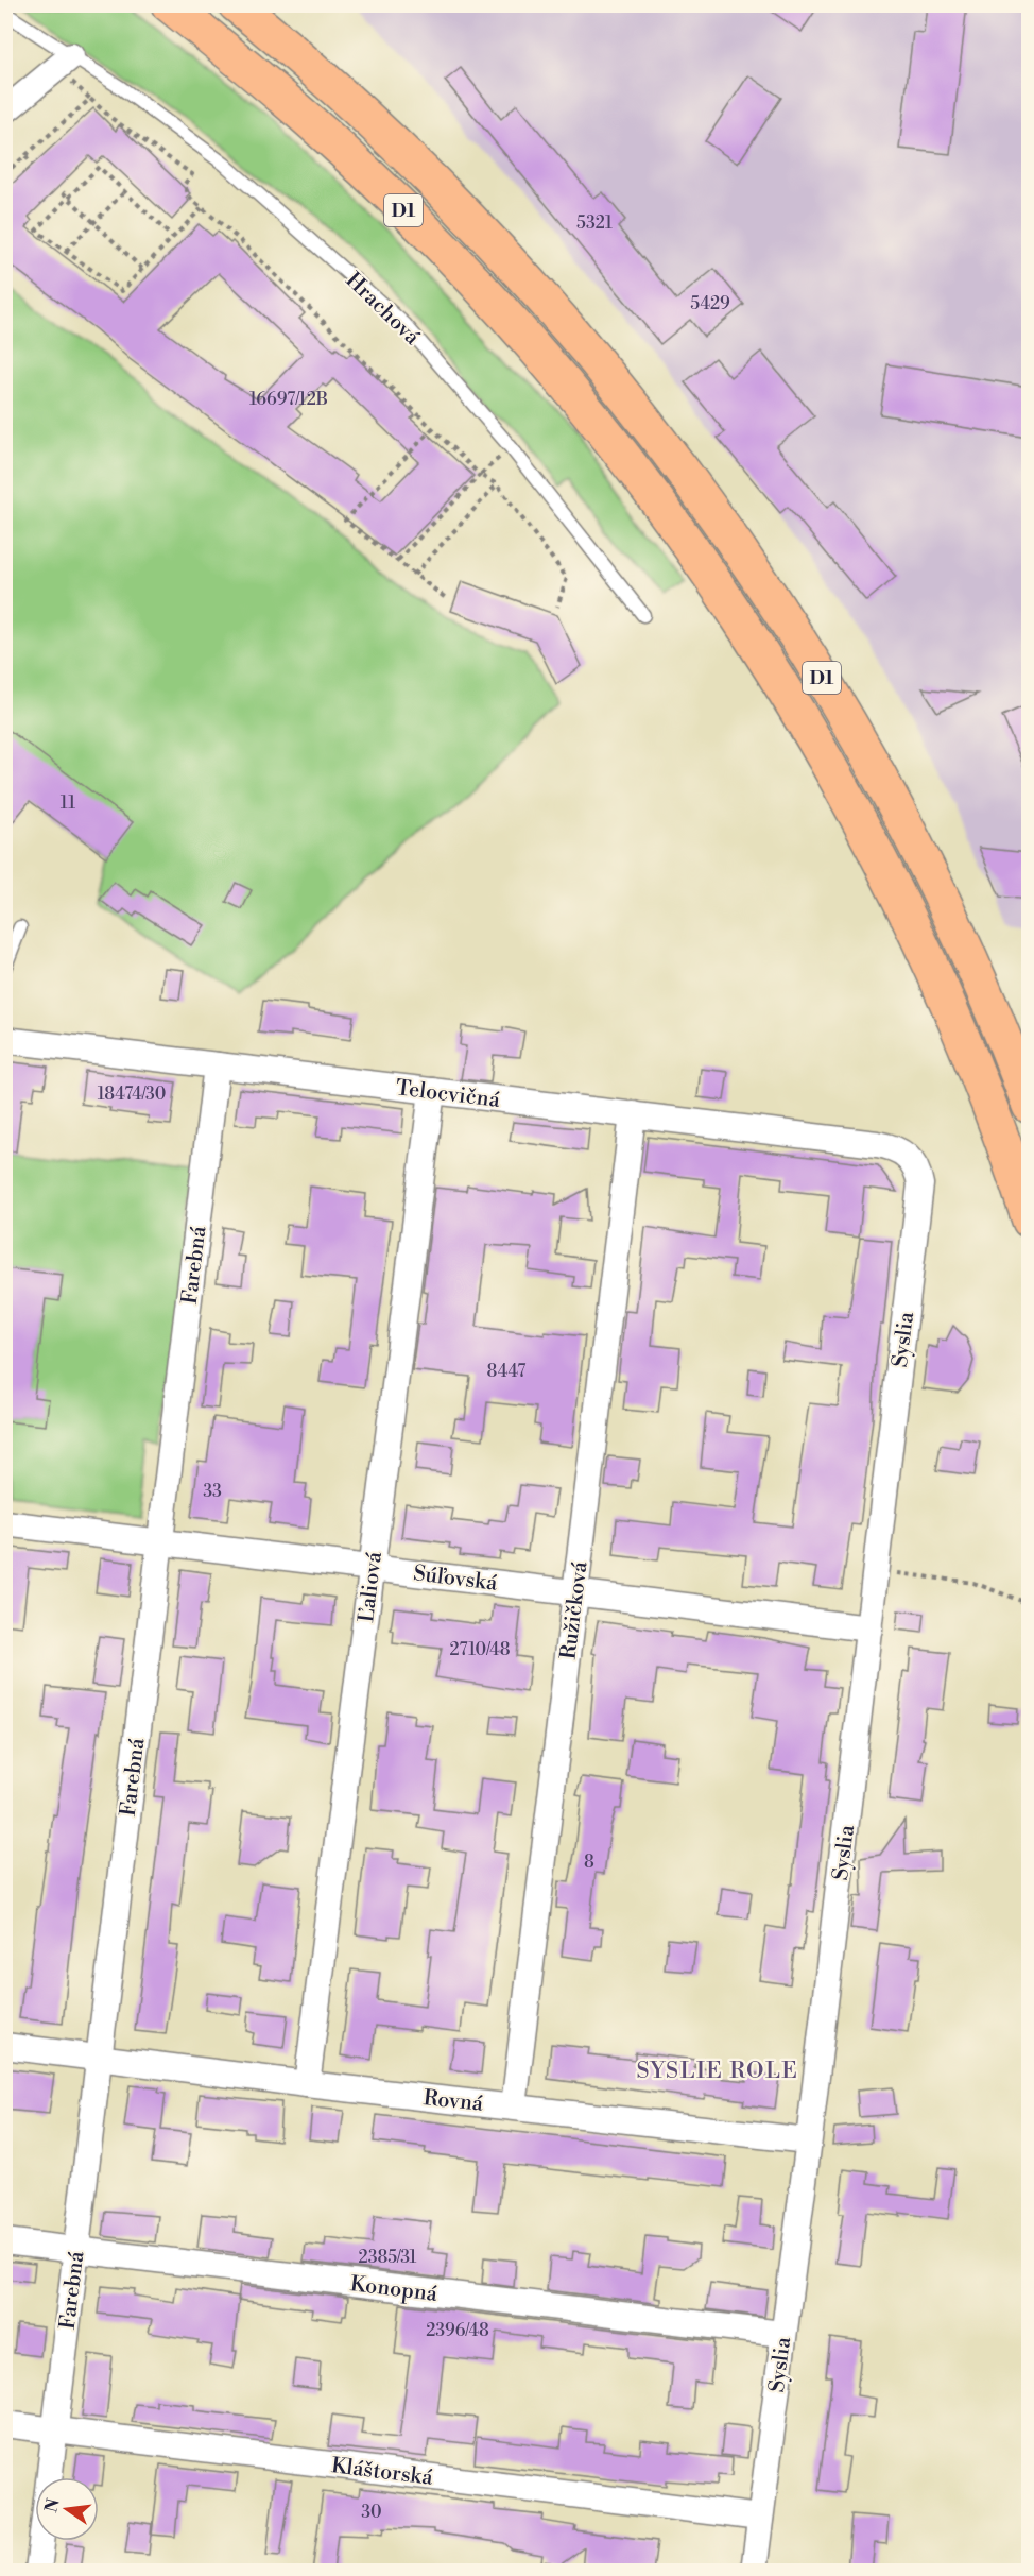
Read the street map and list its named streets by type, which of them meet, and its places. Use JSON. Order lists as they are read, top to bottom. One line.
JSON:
{"streets":{"highway":["D1"],"street":["Telocvičná","Farebná","Syslia","Súľovská","Ľaliová","Ružičková","Rovná","Konopná","Kláštorská"],"lane":["Hrachová"]},"crossings":[["Telocvičná","Farebná"],["Telocvičná","Syslia"],["Telocvičná","Ľaliová"],["Telocvičná","Ružičková"],["Farebná","Súľovská"],["Farebná","Rovná"],["Farebná","Konopná"],["Farebná","Kláštorská"],["Syslia","Súľovská"],["Syslia","Rovná"],["Syslia","Konopná"],["Syslia","Kláštorská"],["Súľovská","Ľaliová"],["Súľovská","Ružičková"],["Ľaliová","Rovná"],["Ružičková","Rovná"]],"districts":["SYSLIE ROLE"],"house_numbers":["5321","5429","16697/12B","11","18474/30","8447","33","2710/48","8","2385/31","2396/48","30"],"north":"left"}
